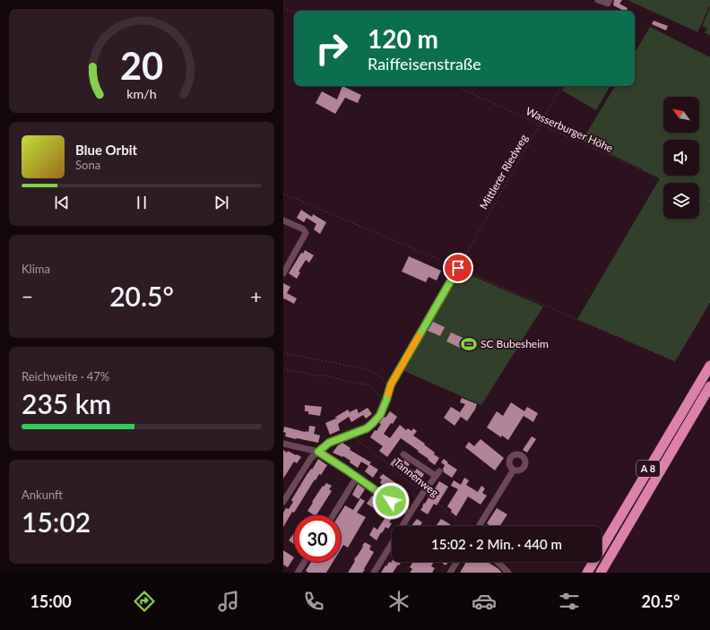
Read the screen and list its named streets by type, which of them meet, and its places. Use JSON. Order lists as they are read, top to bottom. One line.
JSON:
{"streets":{"highway":["A 8"],"path":["Wasserburger Höhe","Mittlerer Riedweg","Tannenweg"]},"crossings":[["Wasserburger Höhe","Mittlerer Riedweg"]],"places":{"sports":["SC Bubesheim"]},"north":"top left","page":{"turn":["120 m","Raiffeisenstraße"],"song":["Blue Orbit","Sona"],"tile":["Klima",["Reichweite · 47%","235 km"],["Ankunft","15:02"]],"heat":["−","20.5°","+"],"limit":"30","trip":"15:02 · 2 Min. · 440 m","tabs":["15:00","20.5°"],"gauge":["20","km/h"]}}
